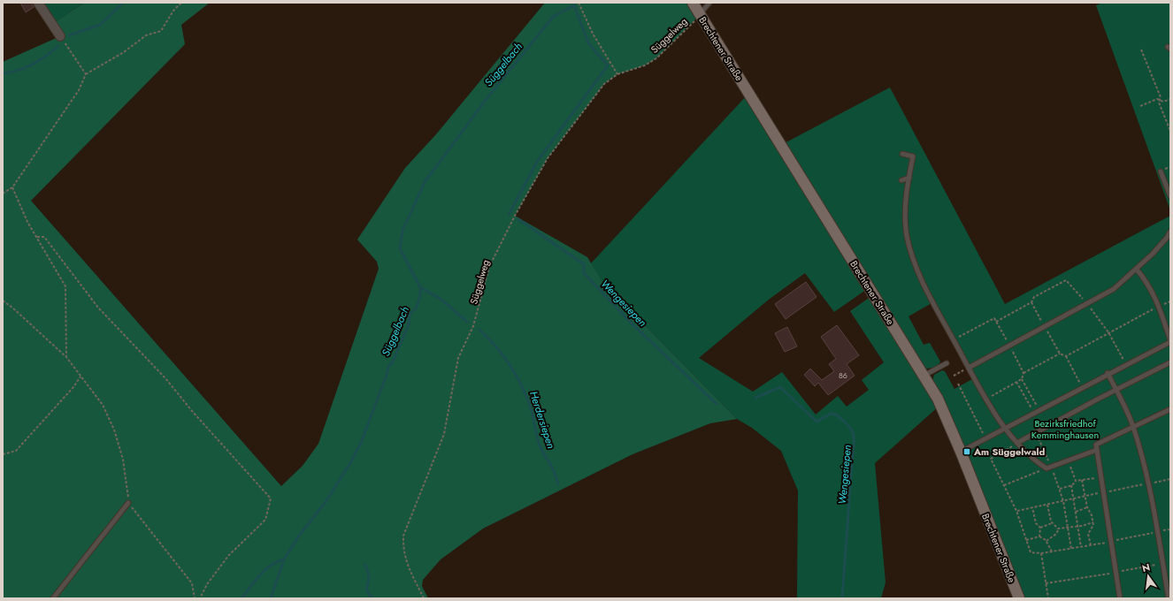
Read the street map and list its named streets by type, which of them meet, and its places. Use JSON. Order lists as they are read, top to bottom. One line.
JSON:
{"streets":{"street":["Brechtener Straße"],"path":["Süggelweg"]},"crossings":[["Süggelweg","Brechtener Straße"]],"water":["Süggelbach","Wengesiepen","Herdersiepen"],"parks":["Bezirksfriedhof Kemminghausen"],"places":{"transit":["Am Süggelwald"]},"house_numbers":["86"],"north":"top"}
